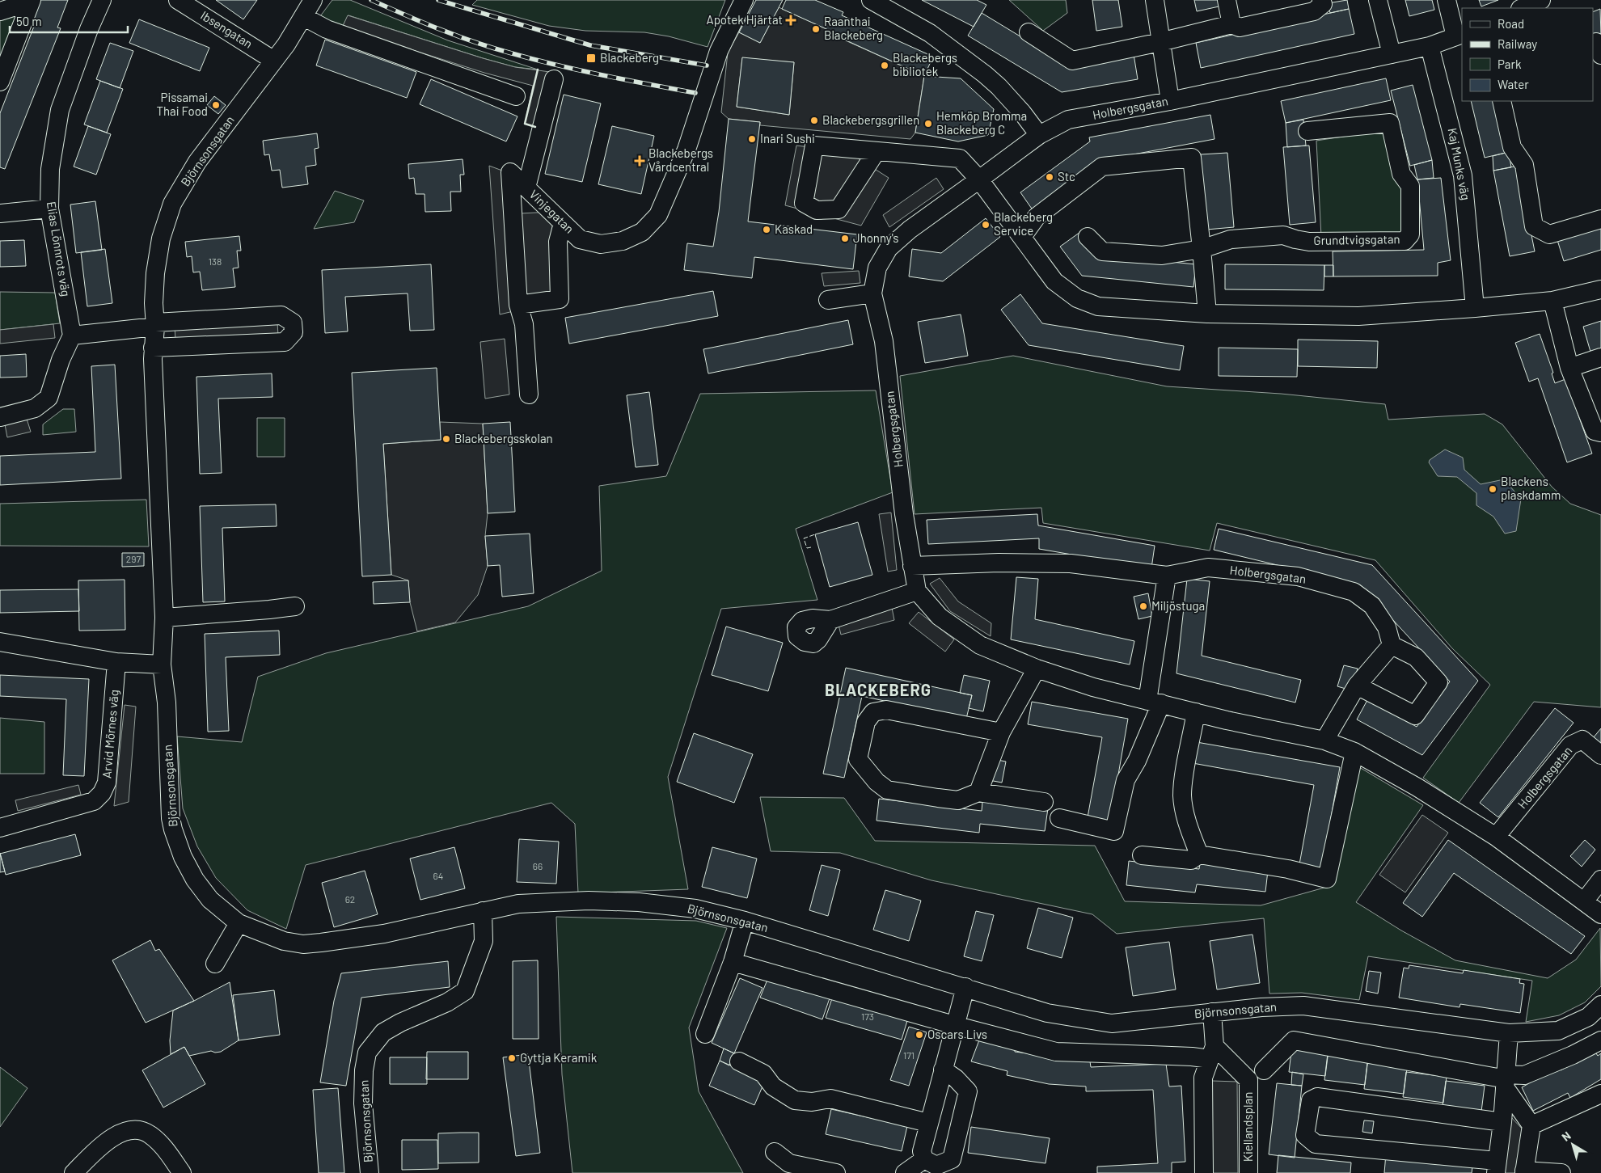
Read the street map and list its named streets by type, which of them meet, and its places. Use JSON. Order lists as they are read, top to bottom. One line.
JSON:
{"streets":{"street":["Ibsengatan","Holbergsgatan","Björnsonsgatan","Kaj Munks väg","Vinjegatan","Grundtvigsgatan","Elias Lönnrots väg","Arvid Mörnes väg","Kiellandsplan"]},"crossings":[["Ibsengatan","Björnsonsgatan"],["Holbergsgatan","Kaj Munks väg"]],"districts":["BLACKEBERG"],"places":{"health":["Apotek Hjärtat","Blackebergs Vårdcentral"],"other":["Raanthai Blackeberg","Blackebergs bibliotek","Pissamai Thai Food","Blackebergsgrillen","Hemköp Bromma Blackeberg C","Inari Sushi","Stc","Blackeberg Service","Kaskad","Jhonny's","Blackebergsskolan","Blackens plaskdamm","Miljöstuga","Oscars Livs","Gyttja Keramik"],"transit":["Blackeberg"]},"house_numbers":["138","297","66","64","62","173","171"],"legend":["Road","Railway","Park","Water"],"scale_bar":"50 m","north":"top left"}
